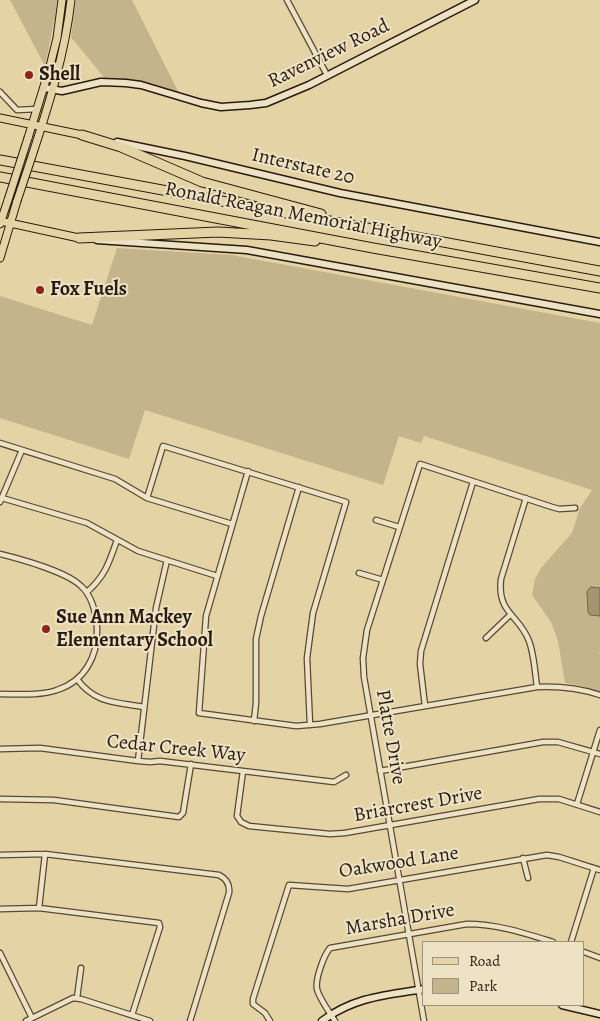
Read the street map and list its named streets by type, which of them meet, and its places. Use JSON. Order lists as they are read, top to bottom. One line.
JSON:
{"streets":{"highway":["Ronald Reagan Memorial Highway"],"main road":["Ravenview Road","Interstate 20"],"street":["Platte Drive","Cedar Creek Way","Briarcrest Drive","Oakwood Lane","Marsha Drive"]},"crossings":[["Platte Drive","Briarcrest Drive"],["Platte Drive","Oakwood Lane"],["Platte Drive","Marsha Drive"],["Cedar Creek Way","Briarcrest Drive"]],"places":["Shell","Fox Fuels","Sue Ann Mackey Elementary School"],"legend":["Road","Park"]}
